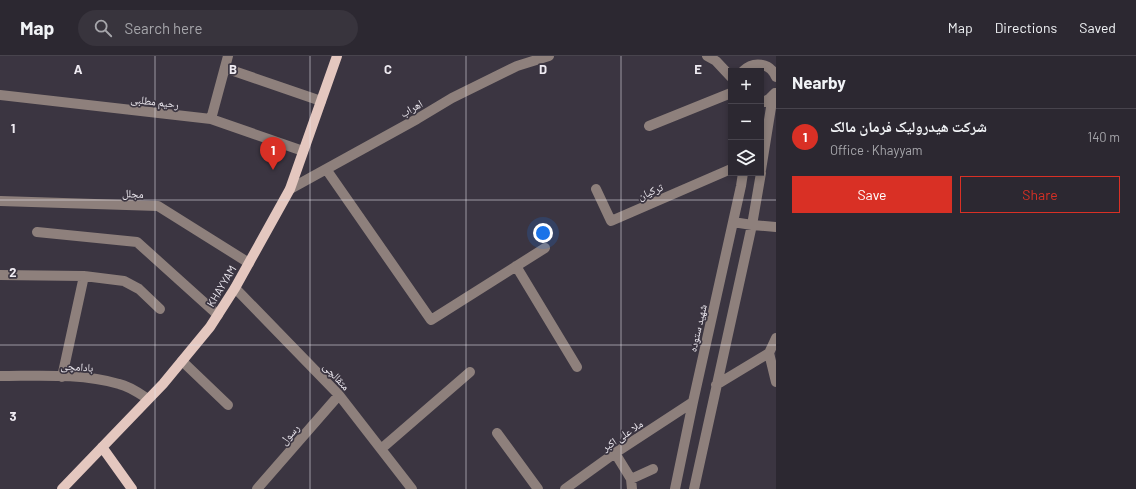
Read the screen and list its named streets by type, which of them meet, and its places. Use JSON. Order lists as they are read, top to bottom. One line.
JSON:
{"streets":{"main road":["KHAYYAM"],"street":["رحیم مطلبی","اهراب","ترکیان","مجلل","شهید ستوده","بادامچی","متقالچی","رسول","ملا علی اکبر"]},"crossings":[["رحیم مطلبی","KHAYYAM"],["اهراب","KHAYYAM"],["مجلل","KHAYYAM"],["KHAYYAM","بادامچی"],["KHAYYAM","متقالچی"],["شهید ستوده","ملا علی اکبر"],["متقالچی","رسول"]],"page":{"header":"Map","search":"Search here","nav":["Map","Directions","Saved"],"heading":"Nearby","map_buttons":["+","−"],"list":[{"mark":"1","name":"شرکت هیدرولیک فرمان مالک","note":"Office · Khayyam","value":"140 m"}],"pins":"1","buttons":["Save","Share"]},"grid":{"columns":["A","B","C","D","E"],"rows":["1","2","3"]}}
